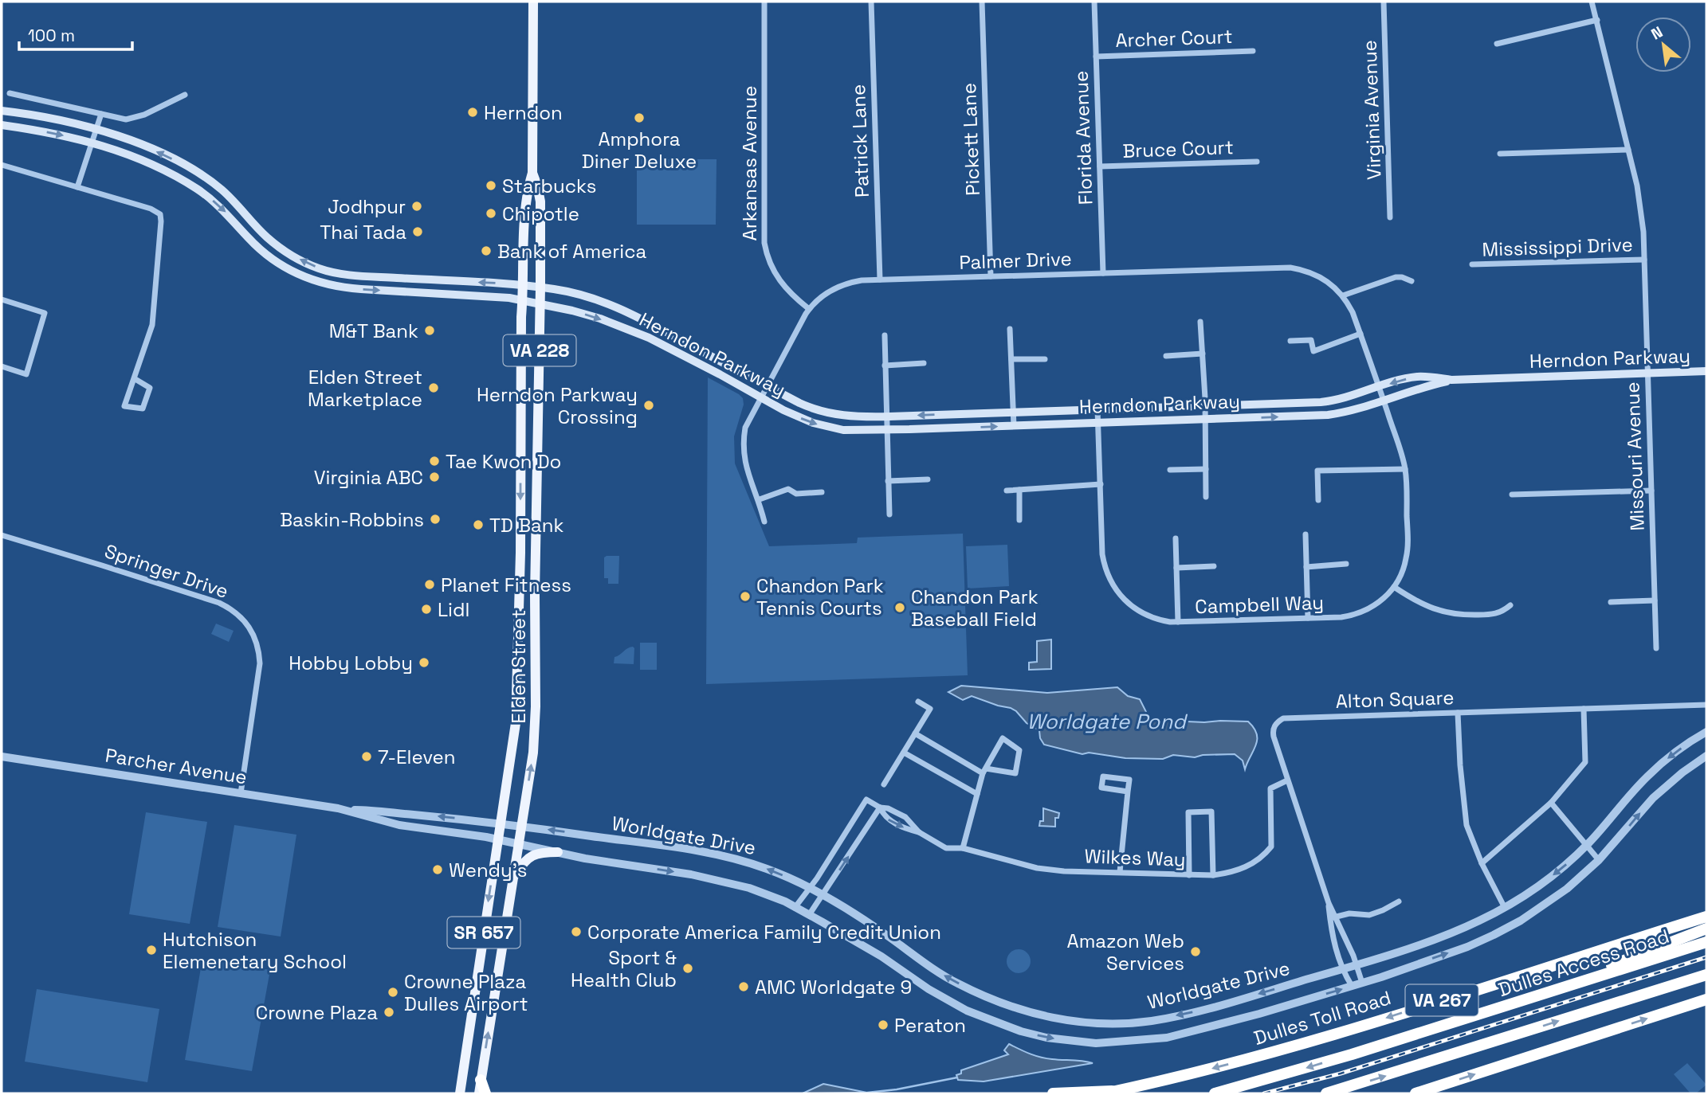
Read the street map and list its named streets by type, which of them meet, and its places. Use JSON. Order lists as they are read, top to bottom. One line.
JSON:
{"streets":{"highway":["Dulles Access Road","VA 267","Dulles Toll Road"],"main road":["VA 228","Herndon Parkway","Elden Street","SR 657"],"street":["Archer Court","Virginia Avenue","Florida Avenue","Pickett Lane","Patrick Lane","Bruce Court","Arkansas Avenue","Mississippi Drive","Palmer Drive","Missouri Avenue","Springer Drive","Campbell Way","Alton Square","Parcher Avenue","Worldgate Drive","Wilkes Way"]},"crossings":[["Archer Court","Florida Avenue"],["Florida Avenue","Bruce Court"],["Florida Avenue","Palmer Drive"],["Pickett Lane","Palmer Drive"],["Patrick Lane","Palmer Drive"],["Arkansas Avenue","Palmer Drive"],["Mississippi Drive","Missouri Avenue"],["Palmer Drive","Herndon Parkway"],["Palmer Drive","Campbell Way"],["Herndon Parkway","Missouri Avenue"],["Herndon Parkway","Campbell Way"],["Herndon Parkway","Elden Street"],["Springer Drive","Parcher Avenue"],["Elden Street","Parcher Avenue"],["Elden Street","Worldgate Drive"],["Elden Street","SR 657"],["Alton Square","Worldgate Drive"],["Alton Square","Wilkes Way"],["Parcher Avenue","Worldgate Drive"],["Parcher Avenue","SR 657"],["Worldgate Drive","Wilkes Way"],["Worldgate Drive","SR 657"]],"water":["Worldgate Pond"],"places":["Herndon","Amphora Diner Deluxe","Starbucks","Jodhpur","Chipotle","Thai Tada","Bank of America","M&T Bank","Elden Street Marketplace","Herndon Parkway Crossing","Tae Kwon Do","Virginia ABC","Baskin-Robbins","TD Bank","Planet Fitness","Chandon Park Tennis Courts","Chandon Park Baseball Field","Lidl","Hobby Lobby","7-Eleven","Wendy's","Corporate America Family Credit Union","Hutchison Elemenetary School","Amazon Web Services","Sport & Health Club","AMC Worldgate 9","Crowne Plaza Dulles Airport","Crowne Plaza","Peraton"],"scale_bar":"100 m","north":"top left"}
